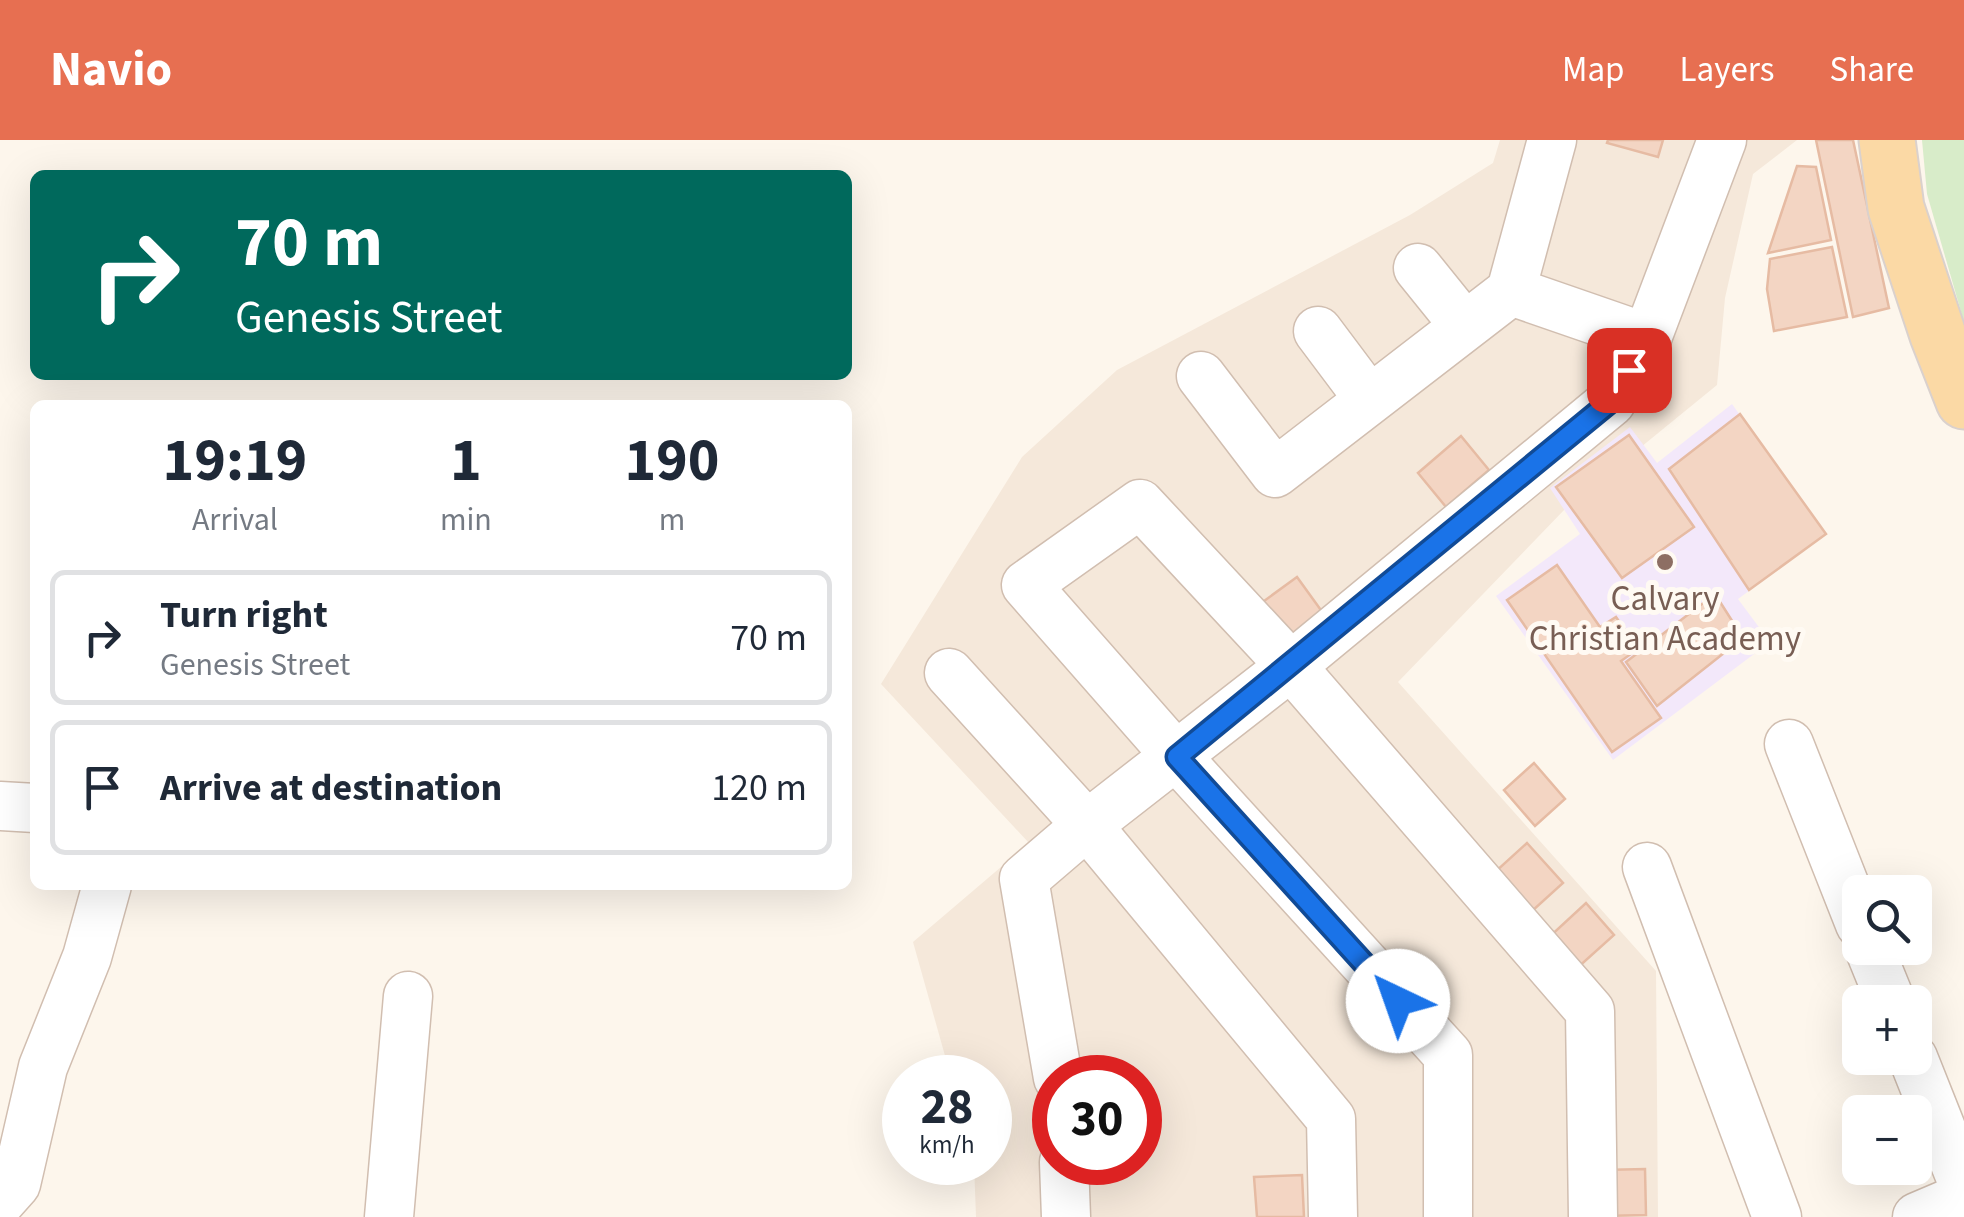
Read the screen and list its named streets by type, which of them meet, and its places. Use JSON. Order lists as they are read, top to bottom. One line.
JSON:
{"places":["Calvary Christian Academy"],"page":{"header":"Navio","nav":["Map","Layers","Share"],"turn":["70 m","Genesis Street"],"eta":["19:19","Arrival","1","min","190","m"],"list":[{"name":"Turn right","note":"Genesis Street","value":"70 m"},{"name":"Arrive at destination","value":"120 m"}],"map_buttons":["+","−"],"speed":"28 km/h","limit":"30"}}
